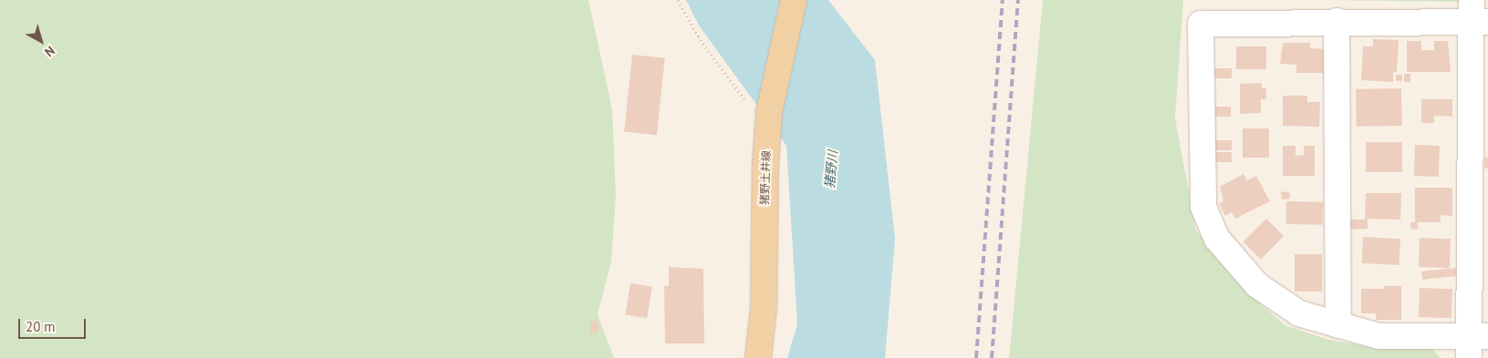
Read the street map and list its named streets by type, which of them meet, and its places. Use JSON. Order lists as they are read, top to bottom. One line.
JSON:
{"streets":{"main road":["猪野土井線"]},"water":["猪野川"],"scale_bar":"20 m","north":"bottom right"}
